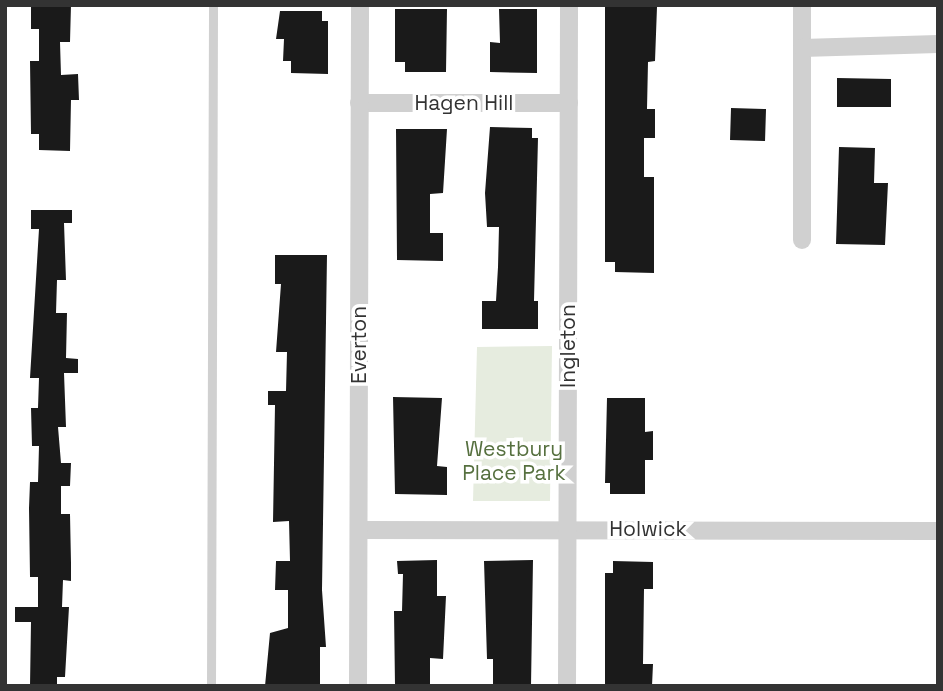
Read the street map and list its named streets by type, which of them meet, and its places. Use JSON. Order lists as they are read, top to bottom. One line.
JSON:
{"streets":{"street":["Hagen Hill","Everton","Ingleton","Holwick"]},"crossings":[["Hagen Hill","Everton"],["Hagen Hill","Ingleton"],["Everton","Holwick"],["Ingleton","Holwick"]],"parks":["Westbury Place Park"]}
